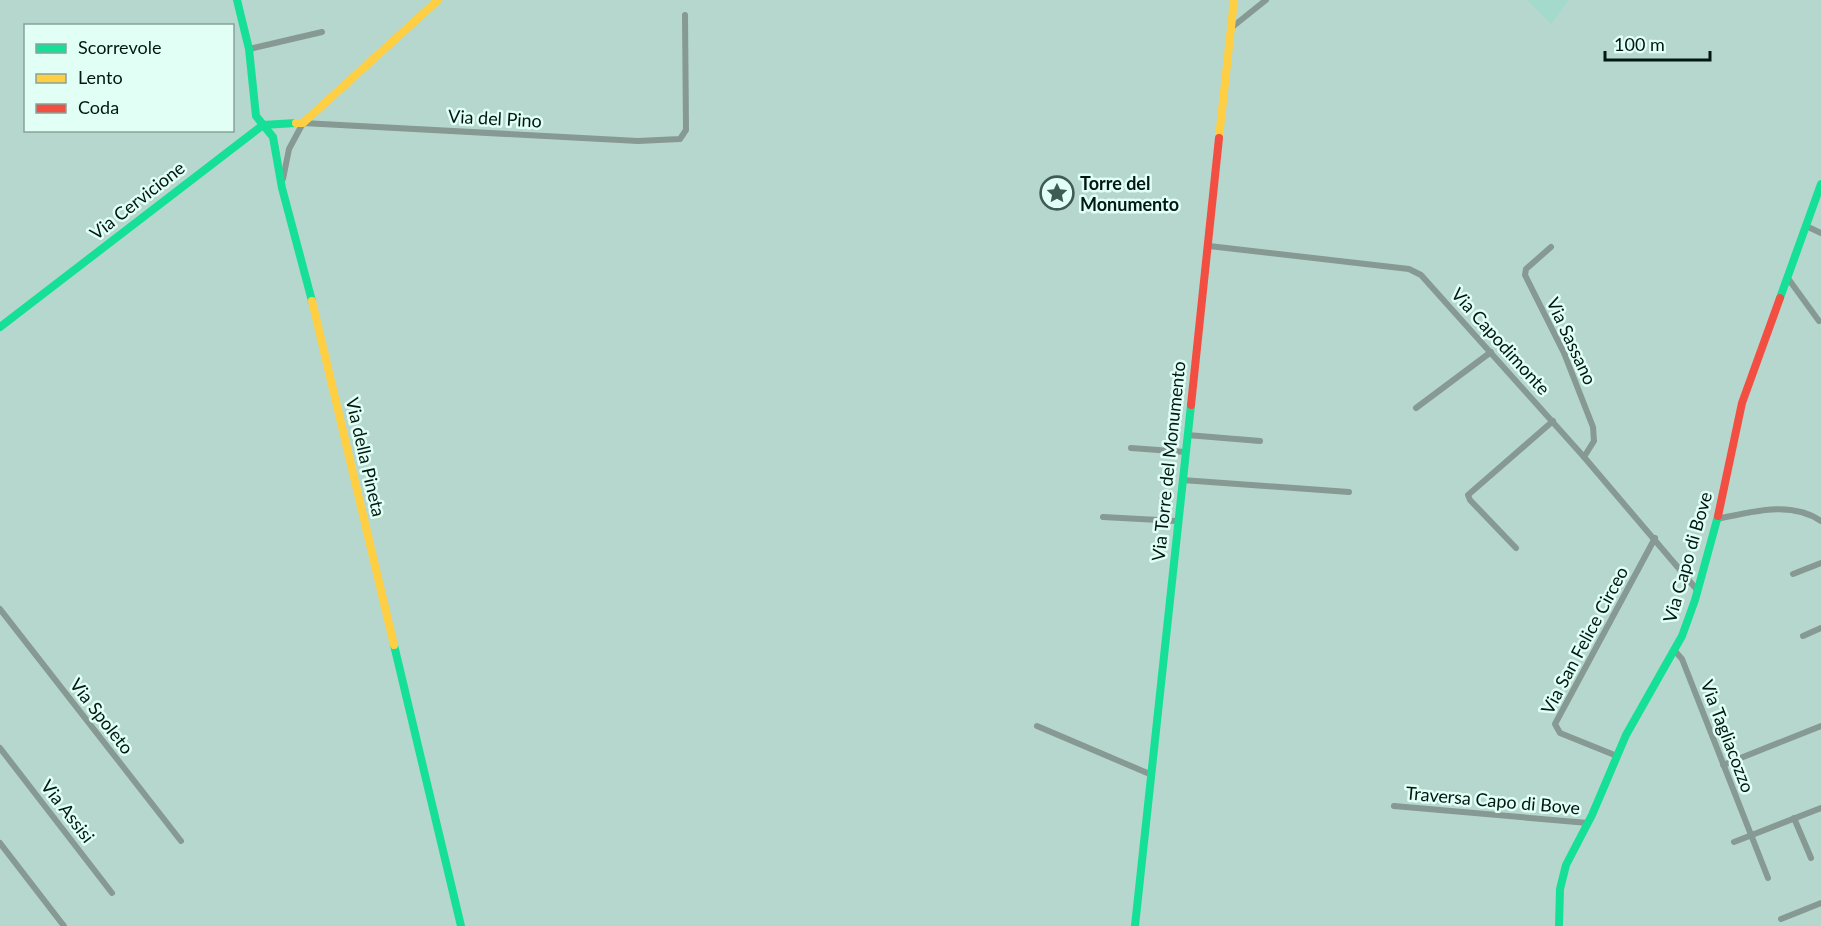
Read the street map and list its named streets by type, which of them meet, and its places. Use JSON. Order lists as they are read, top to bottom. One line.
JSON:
{"streets":{"street":["Via del Pino","Via Cervicione","Via Capodimonte","Via Sassano","Via della Pineta","Via Torre del Monumento","Via Capo di Bove","Via San Felice Circeo","Via Spoleto","Via Tagliacozzo","Traversa Capo di Bove","Via Assisi"]},"crossings":[["Via Cervicione","Via della Pineta"],["Via Capodimonte","Via Sassano"],["Via Capodimonte","Via Torre del Monumento"],["Via Capodimonte","Via Capo di Bove"],["Via Capodimonte","Via San Felice Circeo"],["Via Capo di Bove","Via San Felice Circeo"],["Via Capo di Bove","Via Tagliacozzo"],["Via Capo di Bove","Traversa Capo di Bove"]],"places":{"place":["Torre del Monumento"]},"legend":["Scorrevole","Lento","Coda"],"scale_bar":"100 m"}
